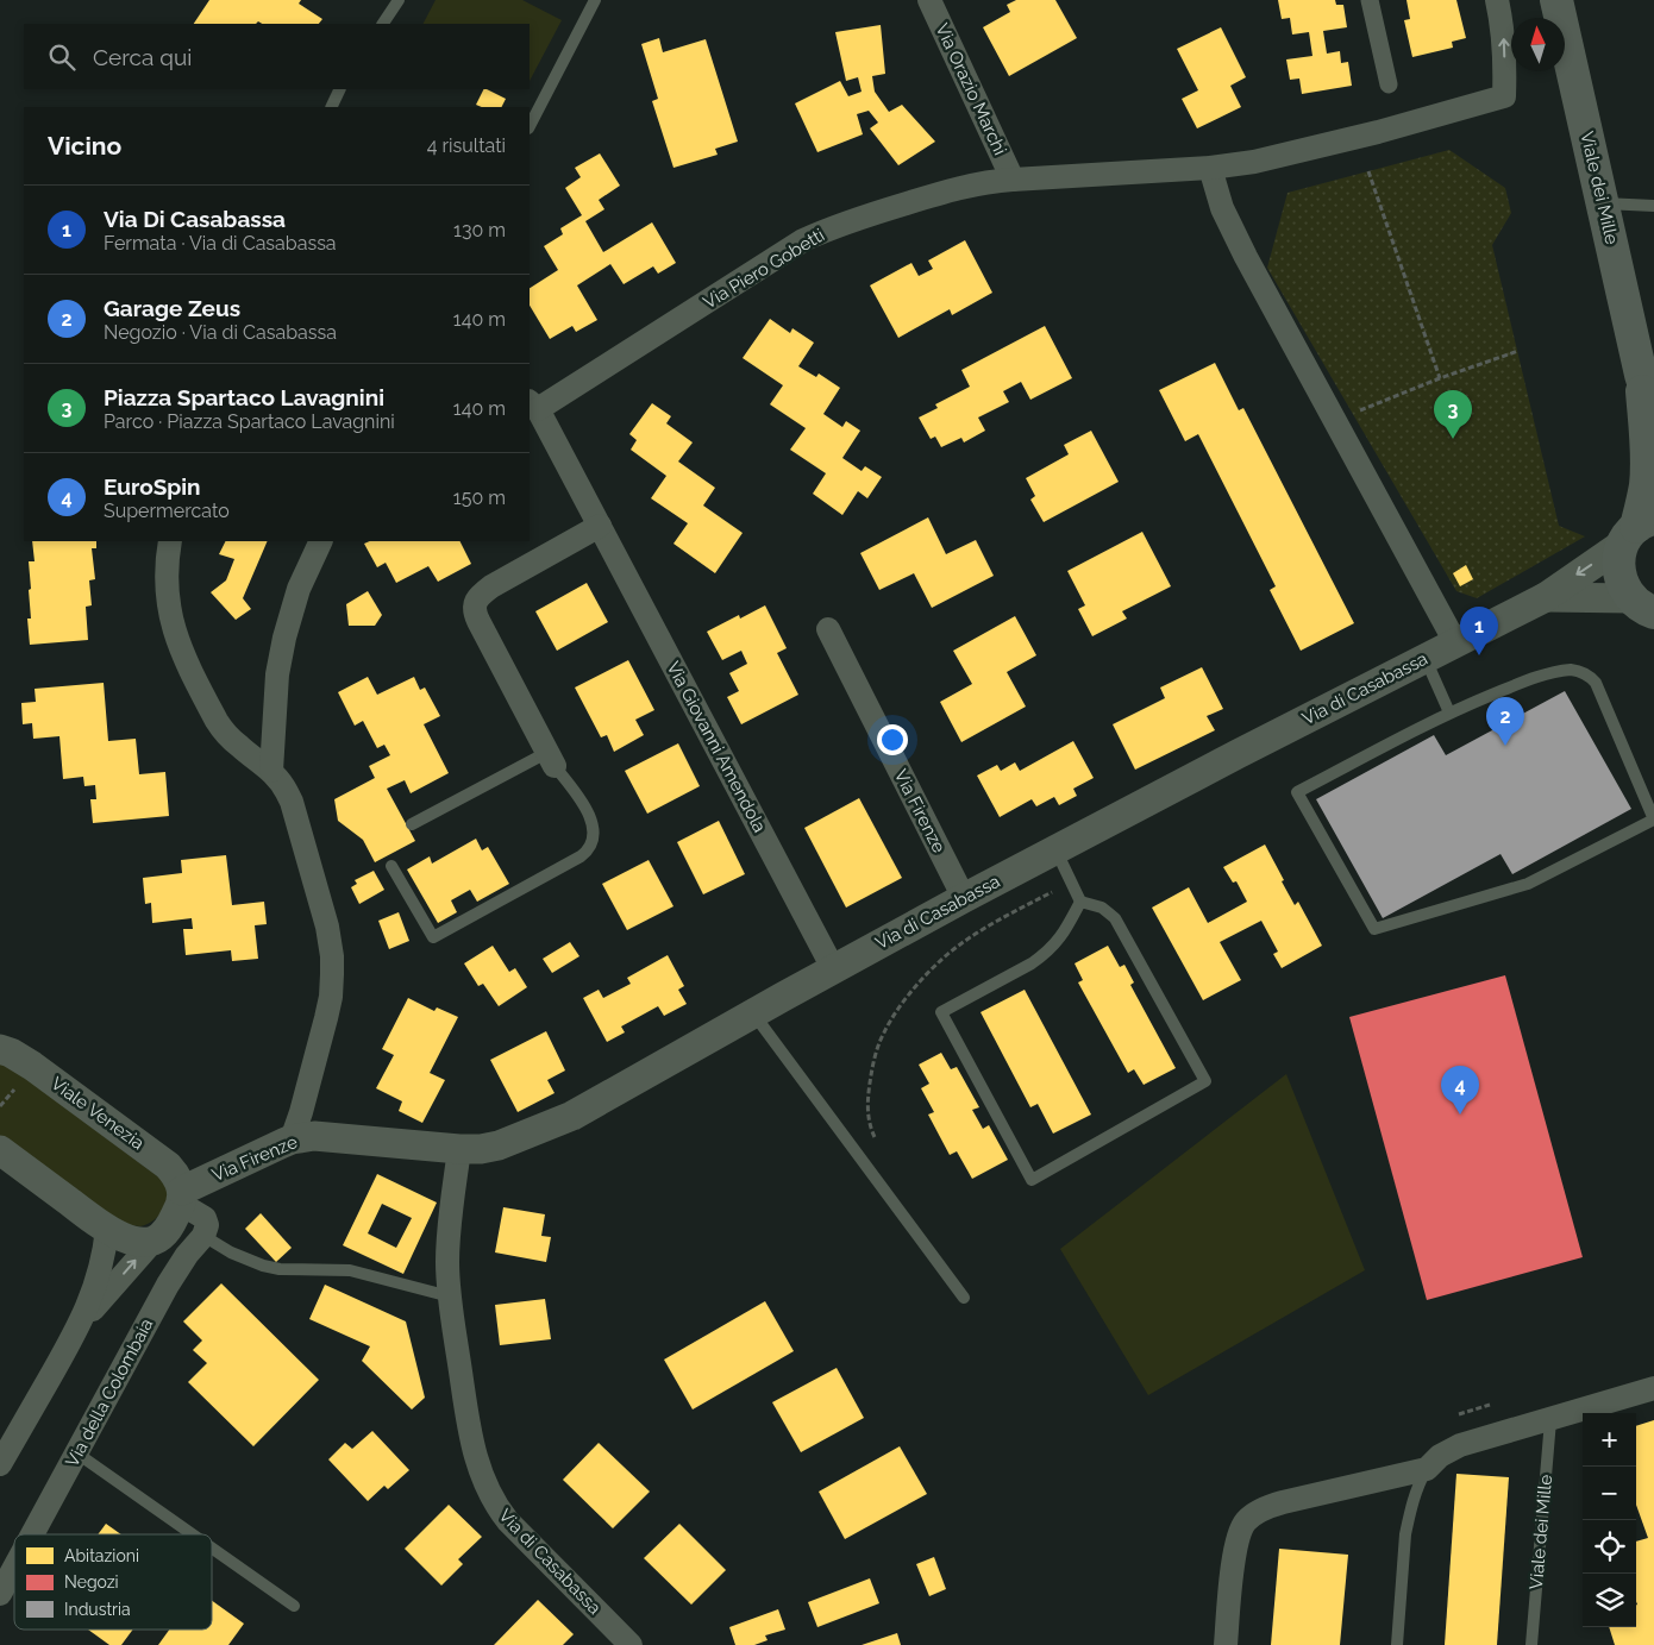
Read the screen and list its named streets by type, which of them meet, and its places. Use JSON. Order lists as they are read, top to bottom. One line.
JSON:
{"streets":{"main road":["Viale dei Mille"],"street":["Via Orazio Marchi","Via Piero Gobetti","Via di Casabassa","Via Giovanni Amendola","Via Firenze","Viale Venezia","Via della Colombaia"]},"crossings":[["Via Orazio Marchi","Via Piero Gobetti"],["Viale dei Mille","Via di Casabassa"],["Via Piero Gobetti","Via Giovanni Amendola"],["Via di Casabassa","Via Giovanni Amendola"],["Via di Casabassa","Via Firenze"],["Via Firenze","Viale Venezia"]],"legend":["Abitazioni","Negozi","Industria"],"north":"top","page":{"search":"Cerca qui","heading":["Vicino","4 risultati"],"list":[{"mark":"1","name":"Via Di Casabassa","note":"Fermata · Via di Casabassa","value":"130 m"},{"mark":"2","name":"Garage Zeus","note":"Negozio · Via di Casabassa","value":"140 m"},{"mark":"3","name":"Piazza Spartaco Lavagnini","note":"Parco · Piazza Spartaco Lavagnini","value":"140 m"},{"mark":"4","name":"EuroSpin","note":"Supermercato","value":"150 m"}],"pins":["3","1","2","4"],"map_buttons":["+","−"]}}
